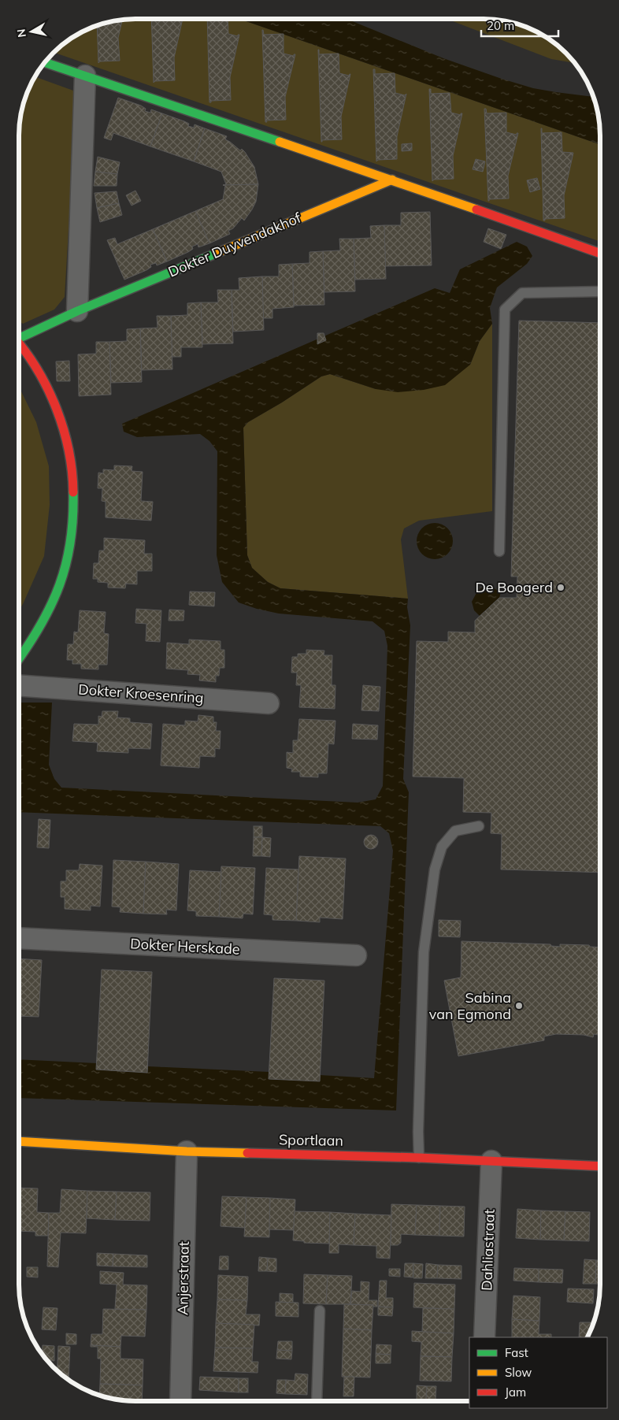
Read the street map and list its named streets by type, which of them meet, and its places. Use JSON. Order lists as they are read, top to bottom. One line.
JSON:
{"streets":{"street":["Dokter Duyvendakhof","Dokter Kroesenring","Dokter Herskade","Sportlaan","Dahliastraat","Anjerstraat"]},"crossings":[["Sportlaan","Dahliastraat"],["Sportlaan","Anjerstraat"]],"places":["De Boogerd","Sabina van Egmond"],"legend":["Fast","Slow","Jam"],"scale_bar":"20 m","north":"left"}
